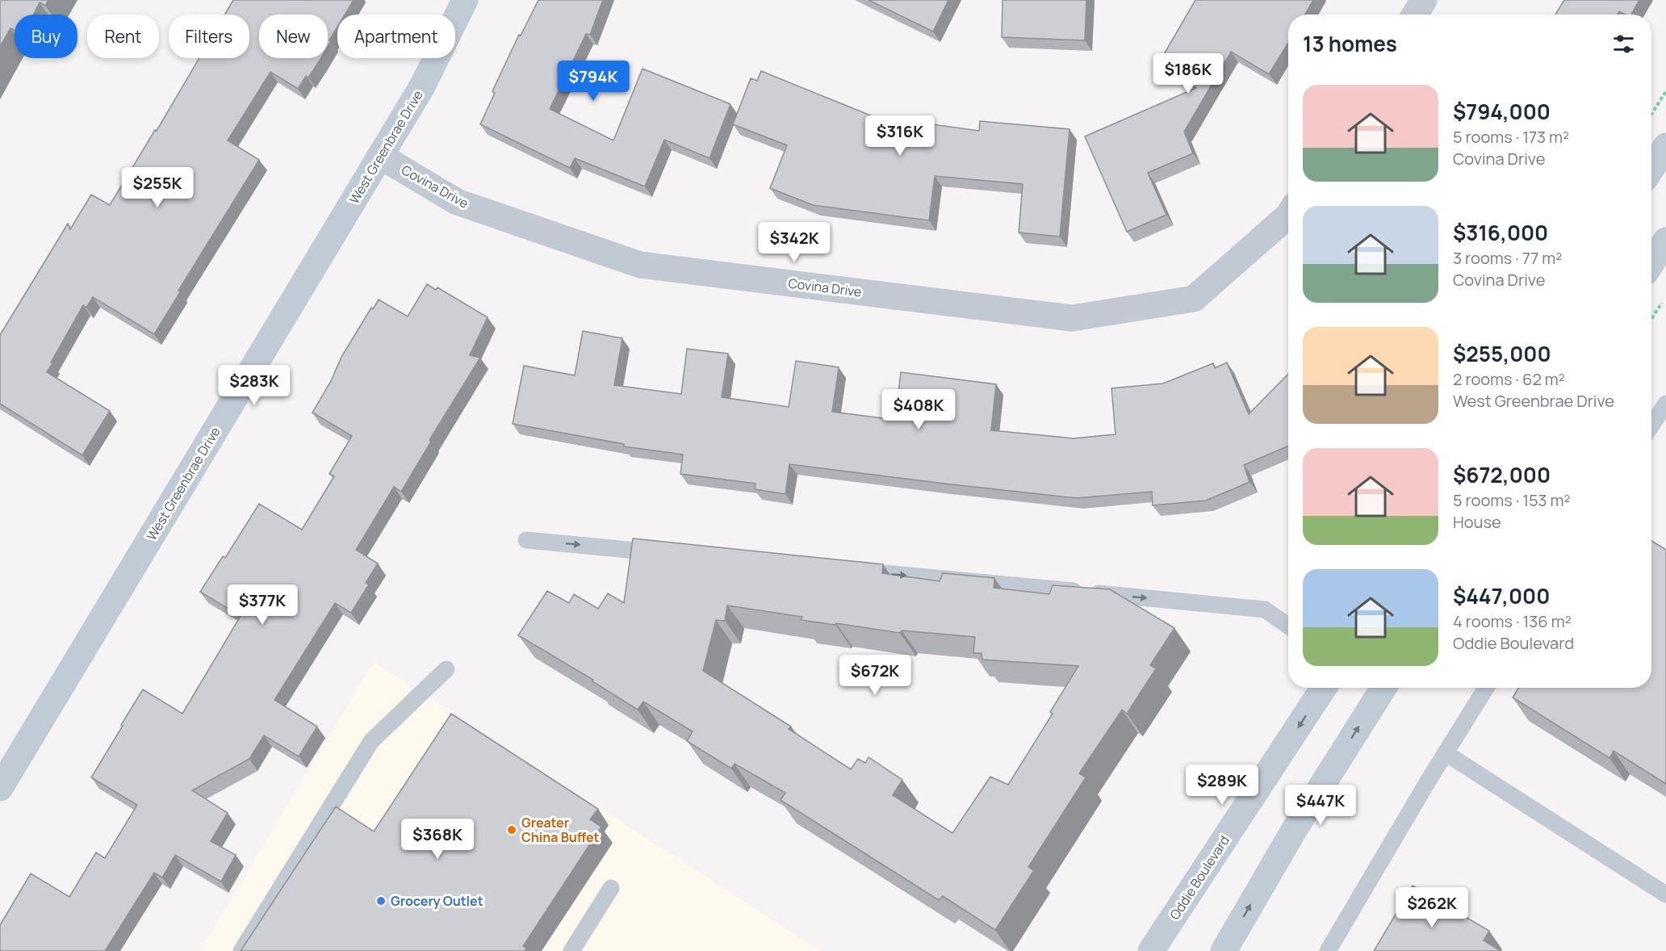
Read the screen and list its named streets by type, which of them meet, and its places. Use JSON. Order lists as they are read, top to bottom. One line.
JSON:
{"streets":{"street":["West Greenbrae Drive","Covina Drive","Oddie Boulevard"]},"crossings":[["West Greenbrae Drive","Covina Drive"]],"places":["Greater China Buffet","Grocery Outlet"],"page":{"chip":["Buy","Rent","Filters","New","Apartment"],"heading":"13 homes","price":["$186K","$794K","$316K","$255K","$342K","$283K","$408K","$377K","$672K","$289K","$447K","$368K","$262K"],"list":[{"name":"$794,000","note":"5 rooms · 173 m² · Covina Drive"},{"name":"$316,000","note":"3 rooms · 77 m² · Covina Drive"},{"name":"$255,000","note":"2 rooms · 62 m² · West Greenbrae Drive"},{"name":"$672,000","note":"5 rooms · 153 m² · House"},{"name":"$447,000","note":"4 rooms · 136 m² · Oddie Boulevard"}]}}
